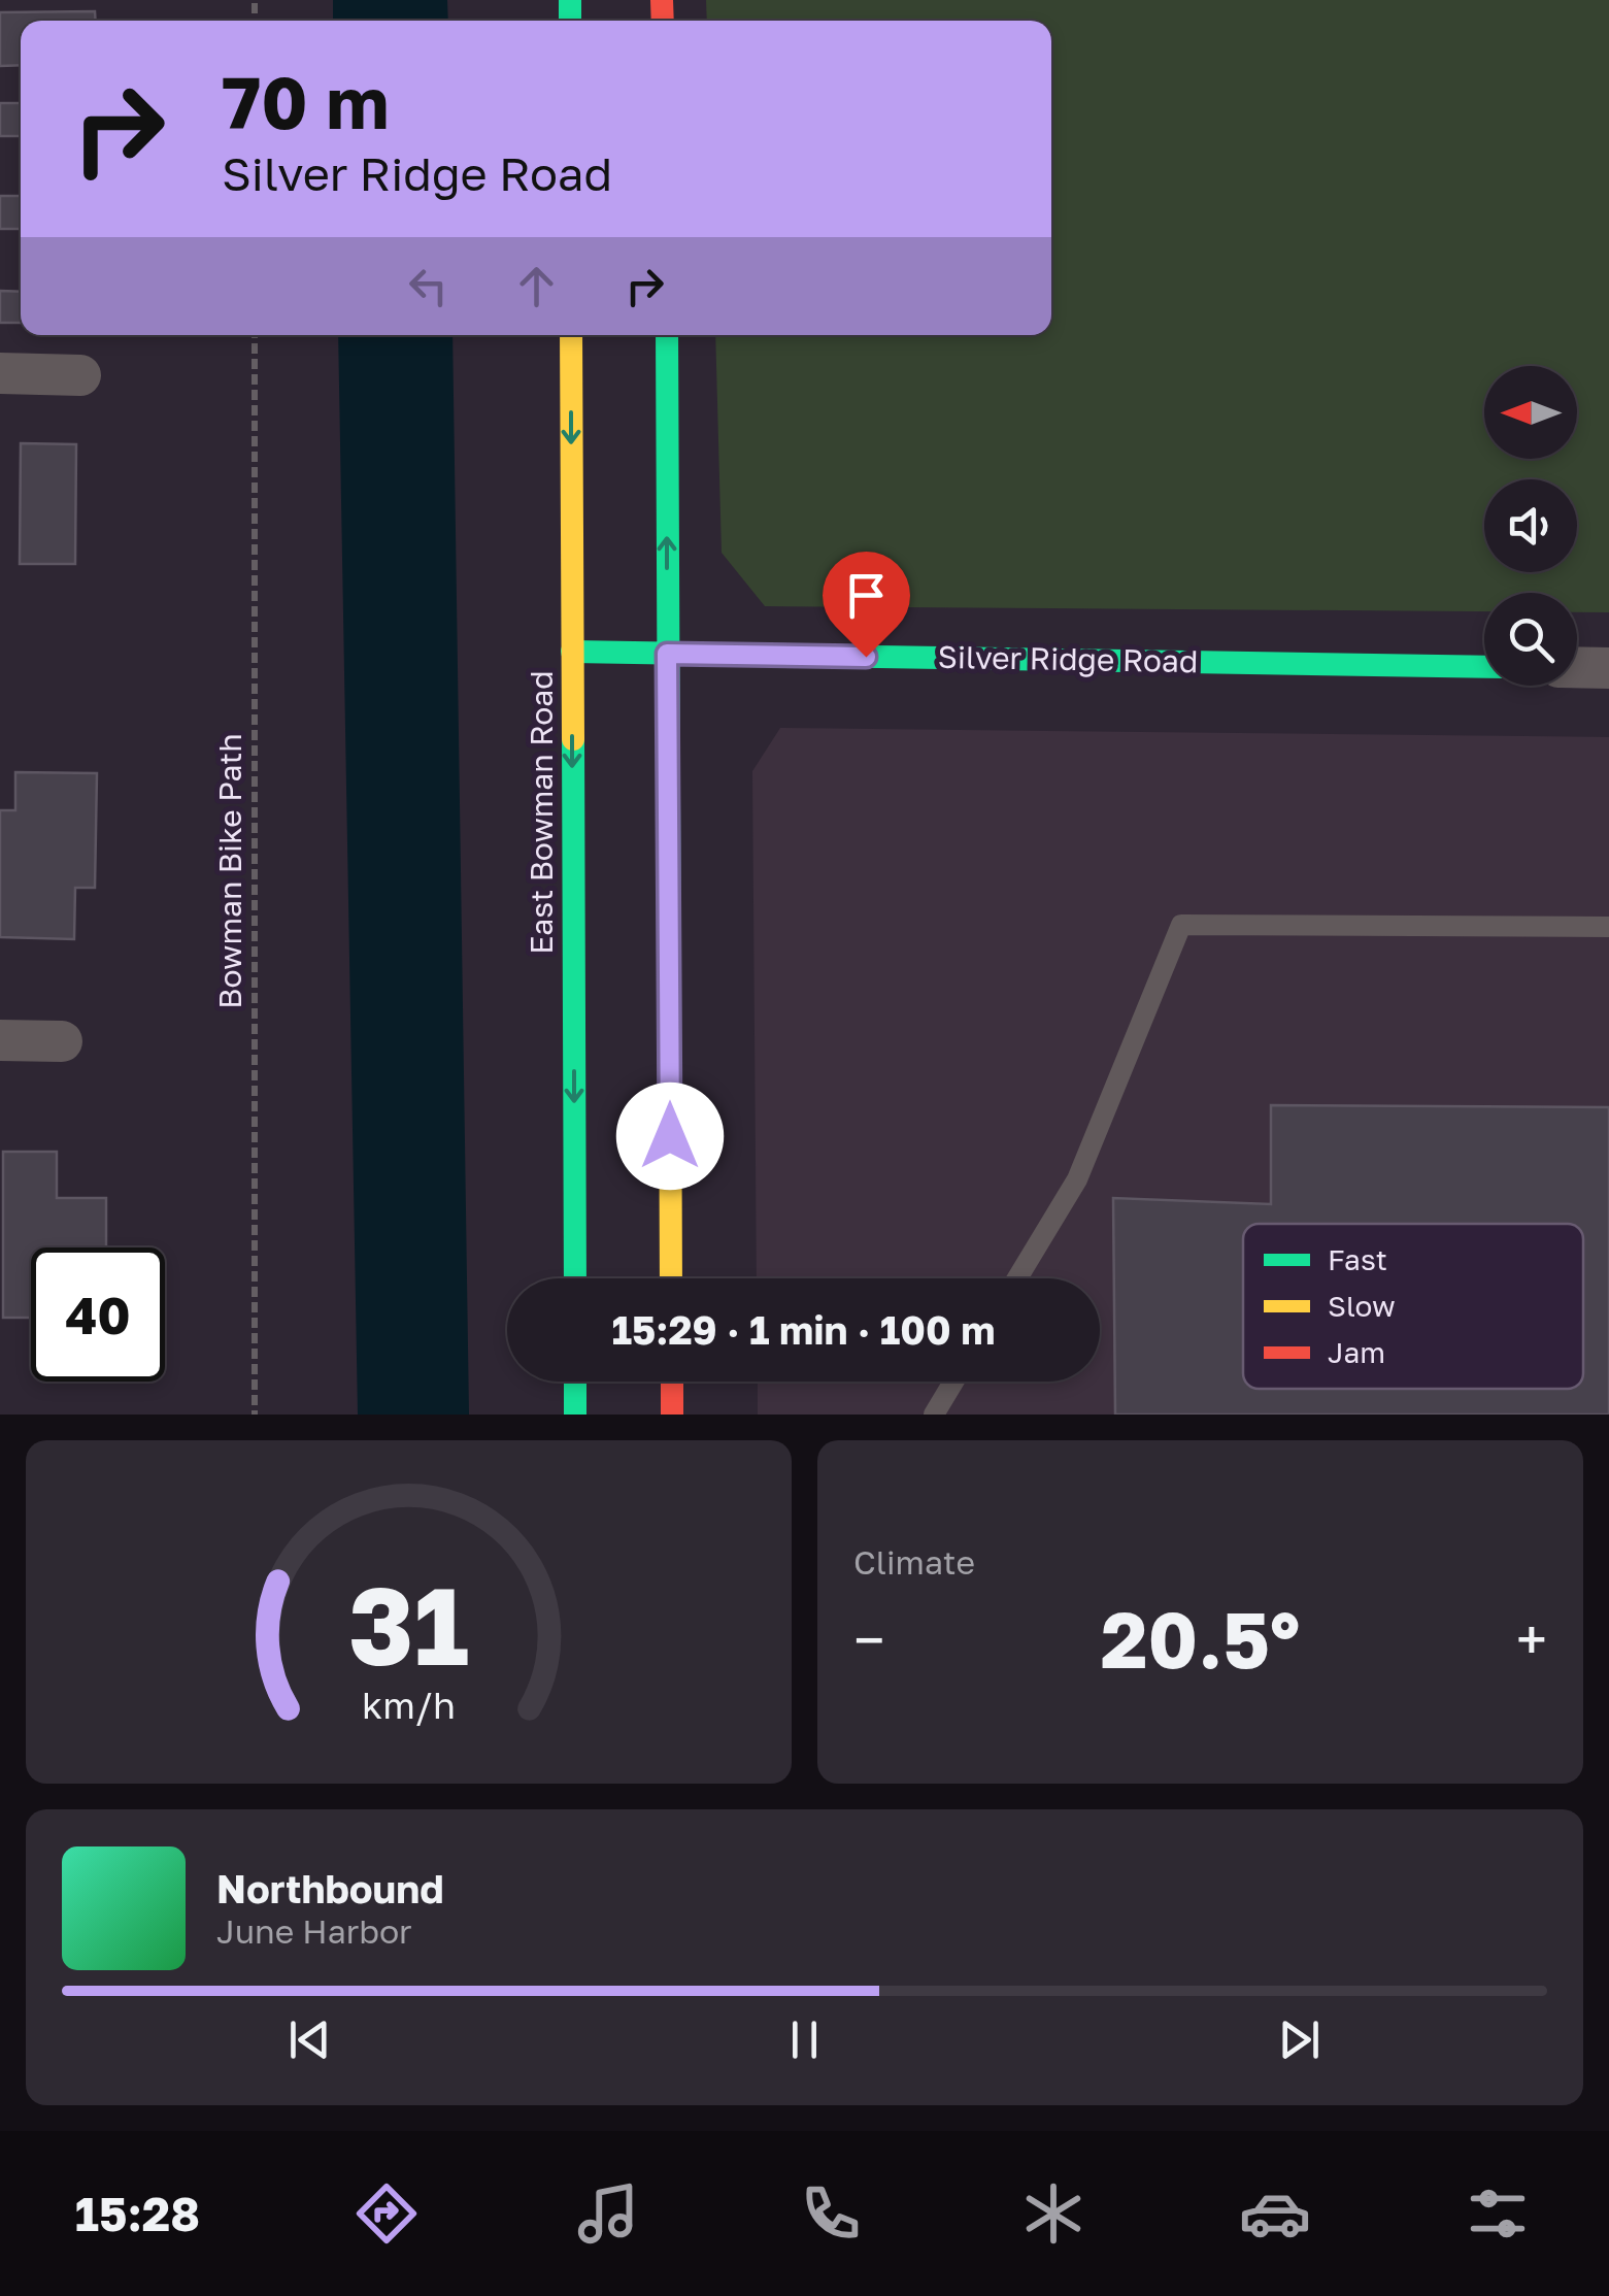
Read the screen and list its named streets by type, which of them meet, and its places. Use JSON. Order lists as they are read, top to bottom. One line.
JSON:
{"streets":{"street":["Silver Ridge Road","East Bowman Road"],"path":["Bowman Bike Path"]},"crossings":[["Silver Ridge Road","East Bowman Road"]],"legend":["Fast","Slow","Jam"],"north":"left","page":{"turn":["70 m","Silver Ridge Road"],"limit":"40","trip":"15:29 · 1 min · 100 m","tile":"Climate","heat":["−","20.5°","+"],"song":["Northbound","June Harbor"],"tabs":"15:28","gauge":["31","km/h"]}}
